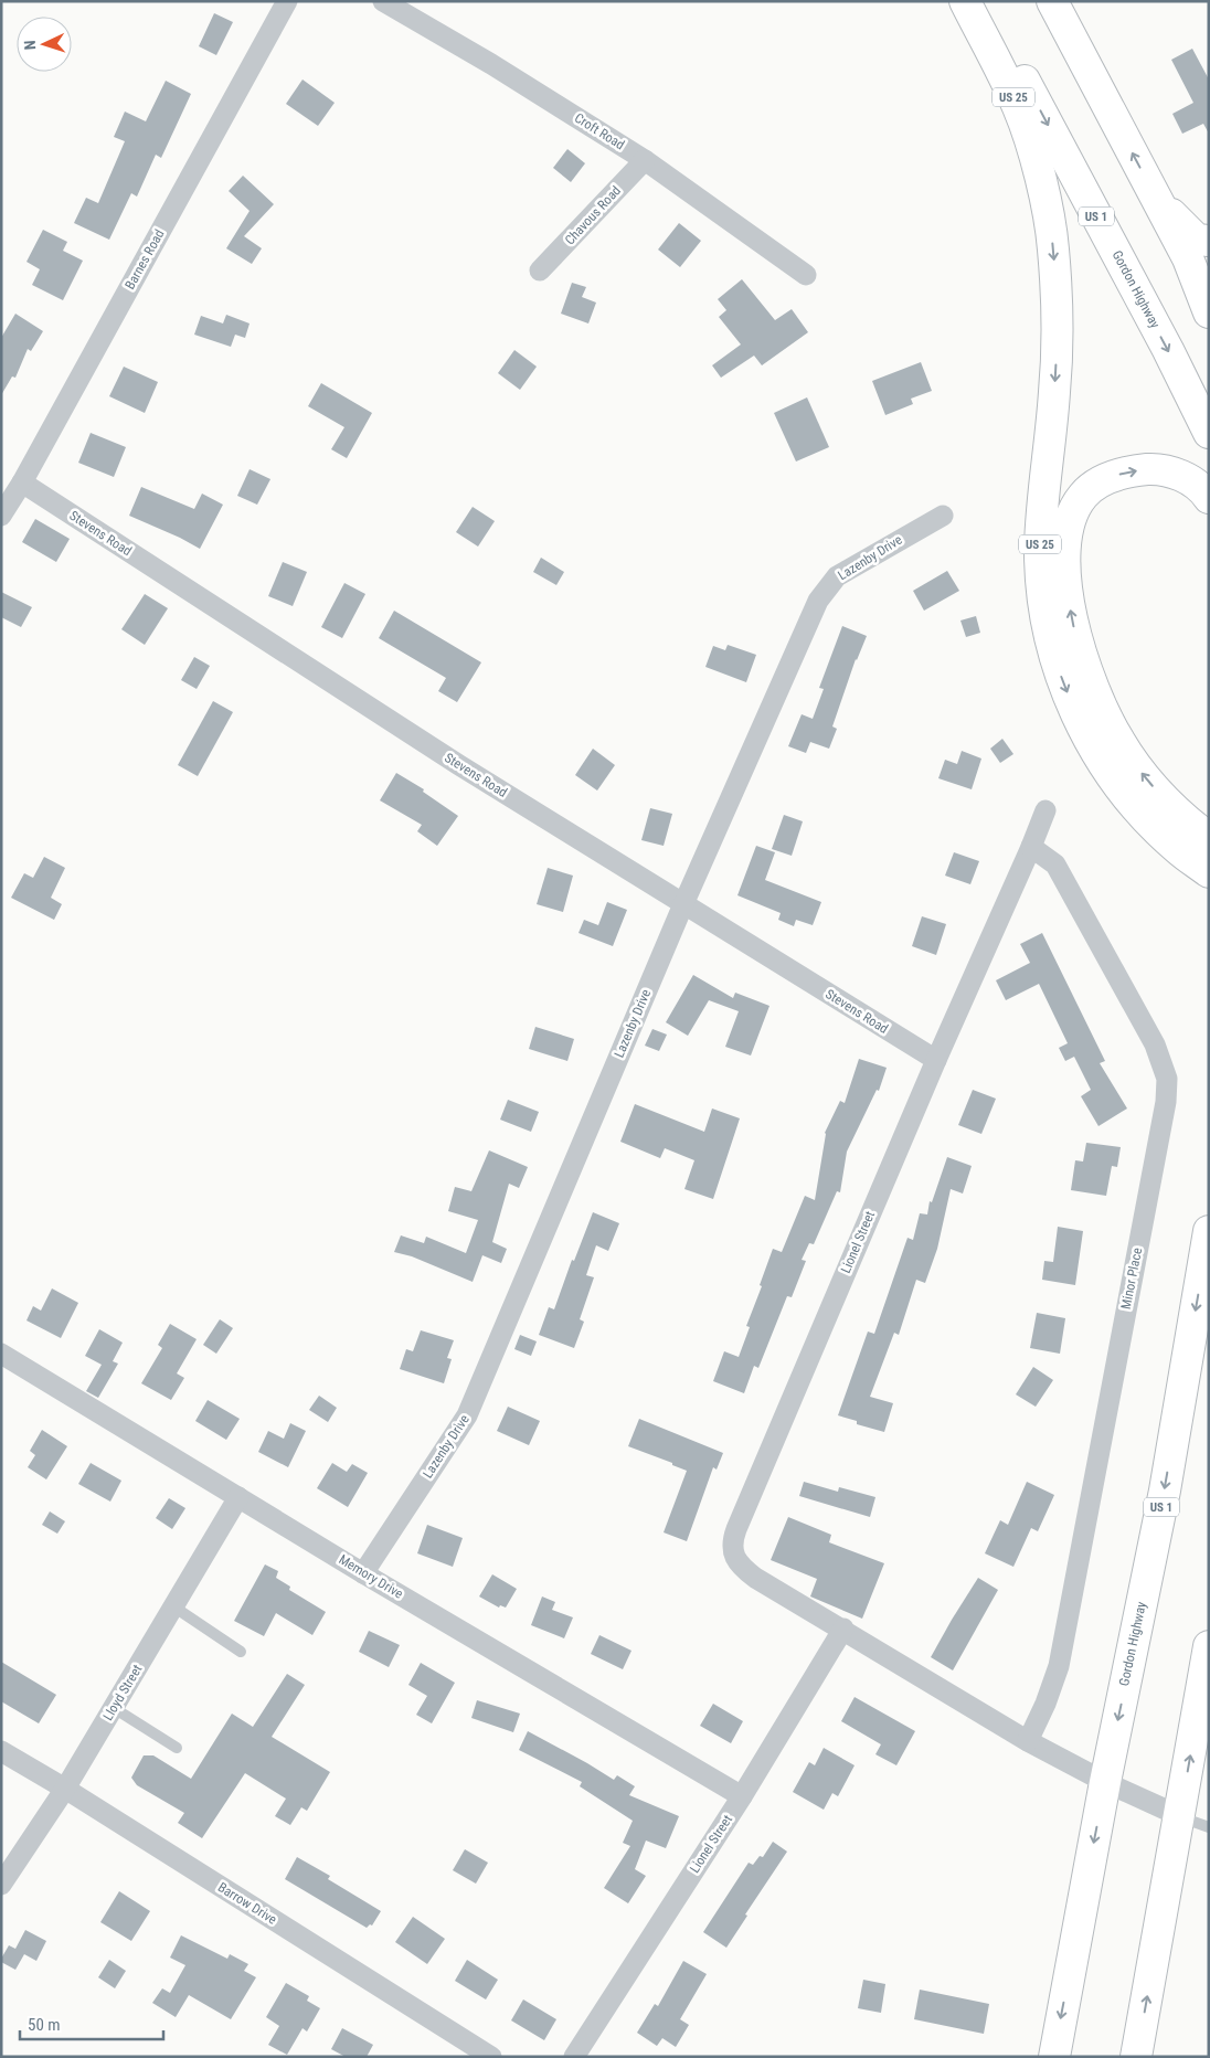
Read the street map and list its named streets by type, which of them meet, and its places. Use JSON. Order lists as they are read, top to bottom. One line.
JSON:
{"streets":{"highway":["US 25","US 1","Gordon Highway"],"street":["Croft Road","Chavous Road","Barnes Road","Stevens Road","Lazenby Drive","Lionel Street","Minor Place","Memory Drive","Lloyd Street","Barrow Drive"]},"crossings":[["Croft Road","Chavous Road"],["Barnes Road","Stevens Road"],["Gordon Highway","Lionel Street"],["Stevens Road","Lazenby Drive"],["Stevens Road","Lionel Street"],["Lazenby Drive","Memory Drive"],["Lionel Street","Minor Place"],["Lionel Street","Memory Drive"],["Memory Drive","Lloyd Street"],["Lloyd Street","Barrow Drive"]],"scale_bar":"50 m","north":"left"}
